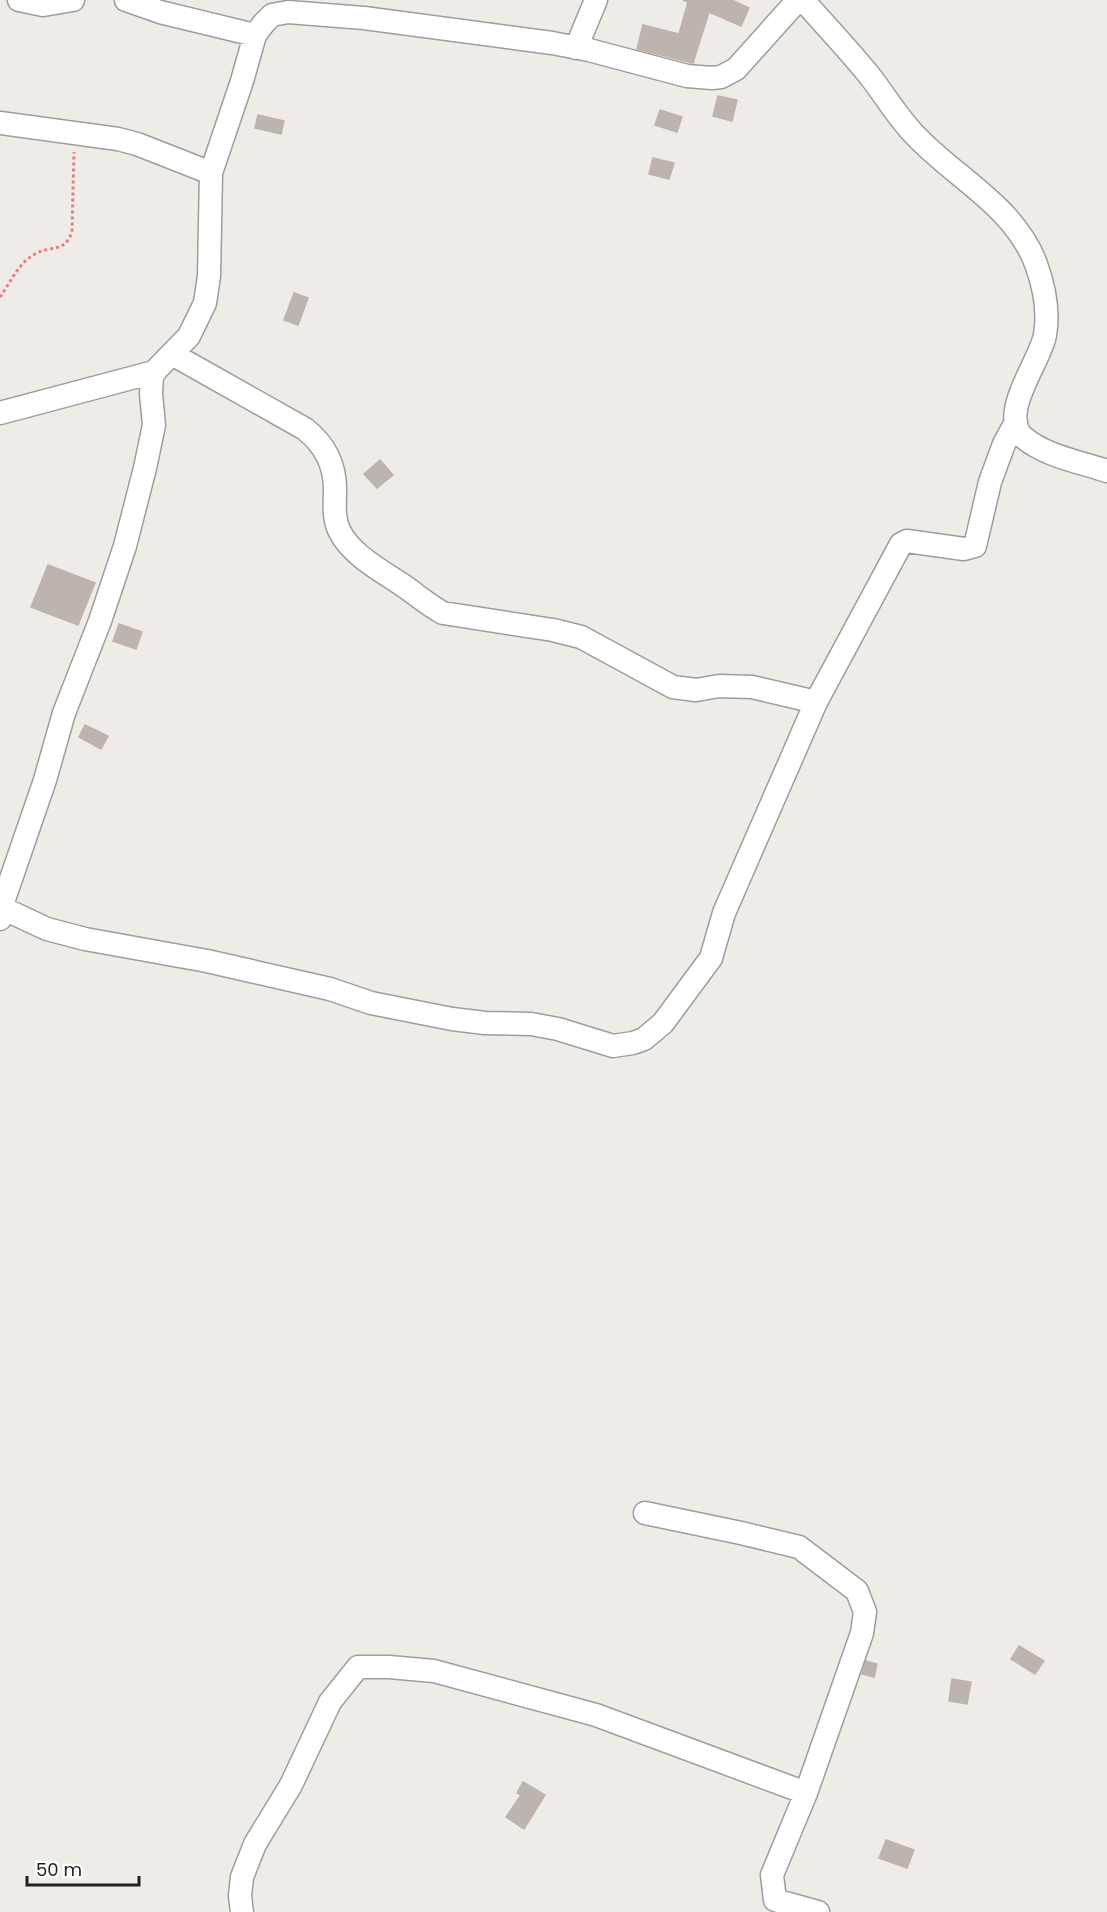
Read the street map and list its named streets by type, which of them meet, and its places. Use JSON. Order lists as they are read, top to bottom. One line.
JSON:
{"scale_bar":"50 m"}
